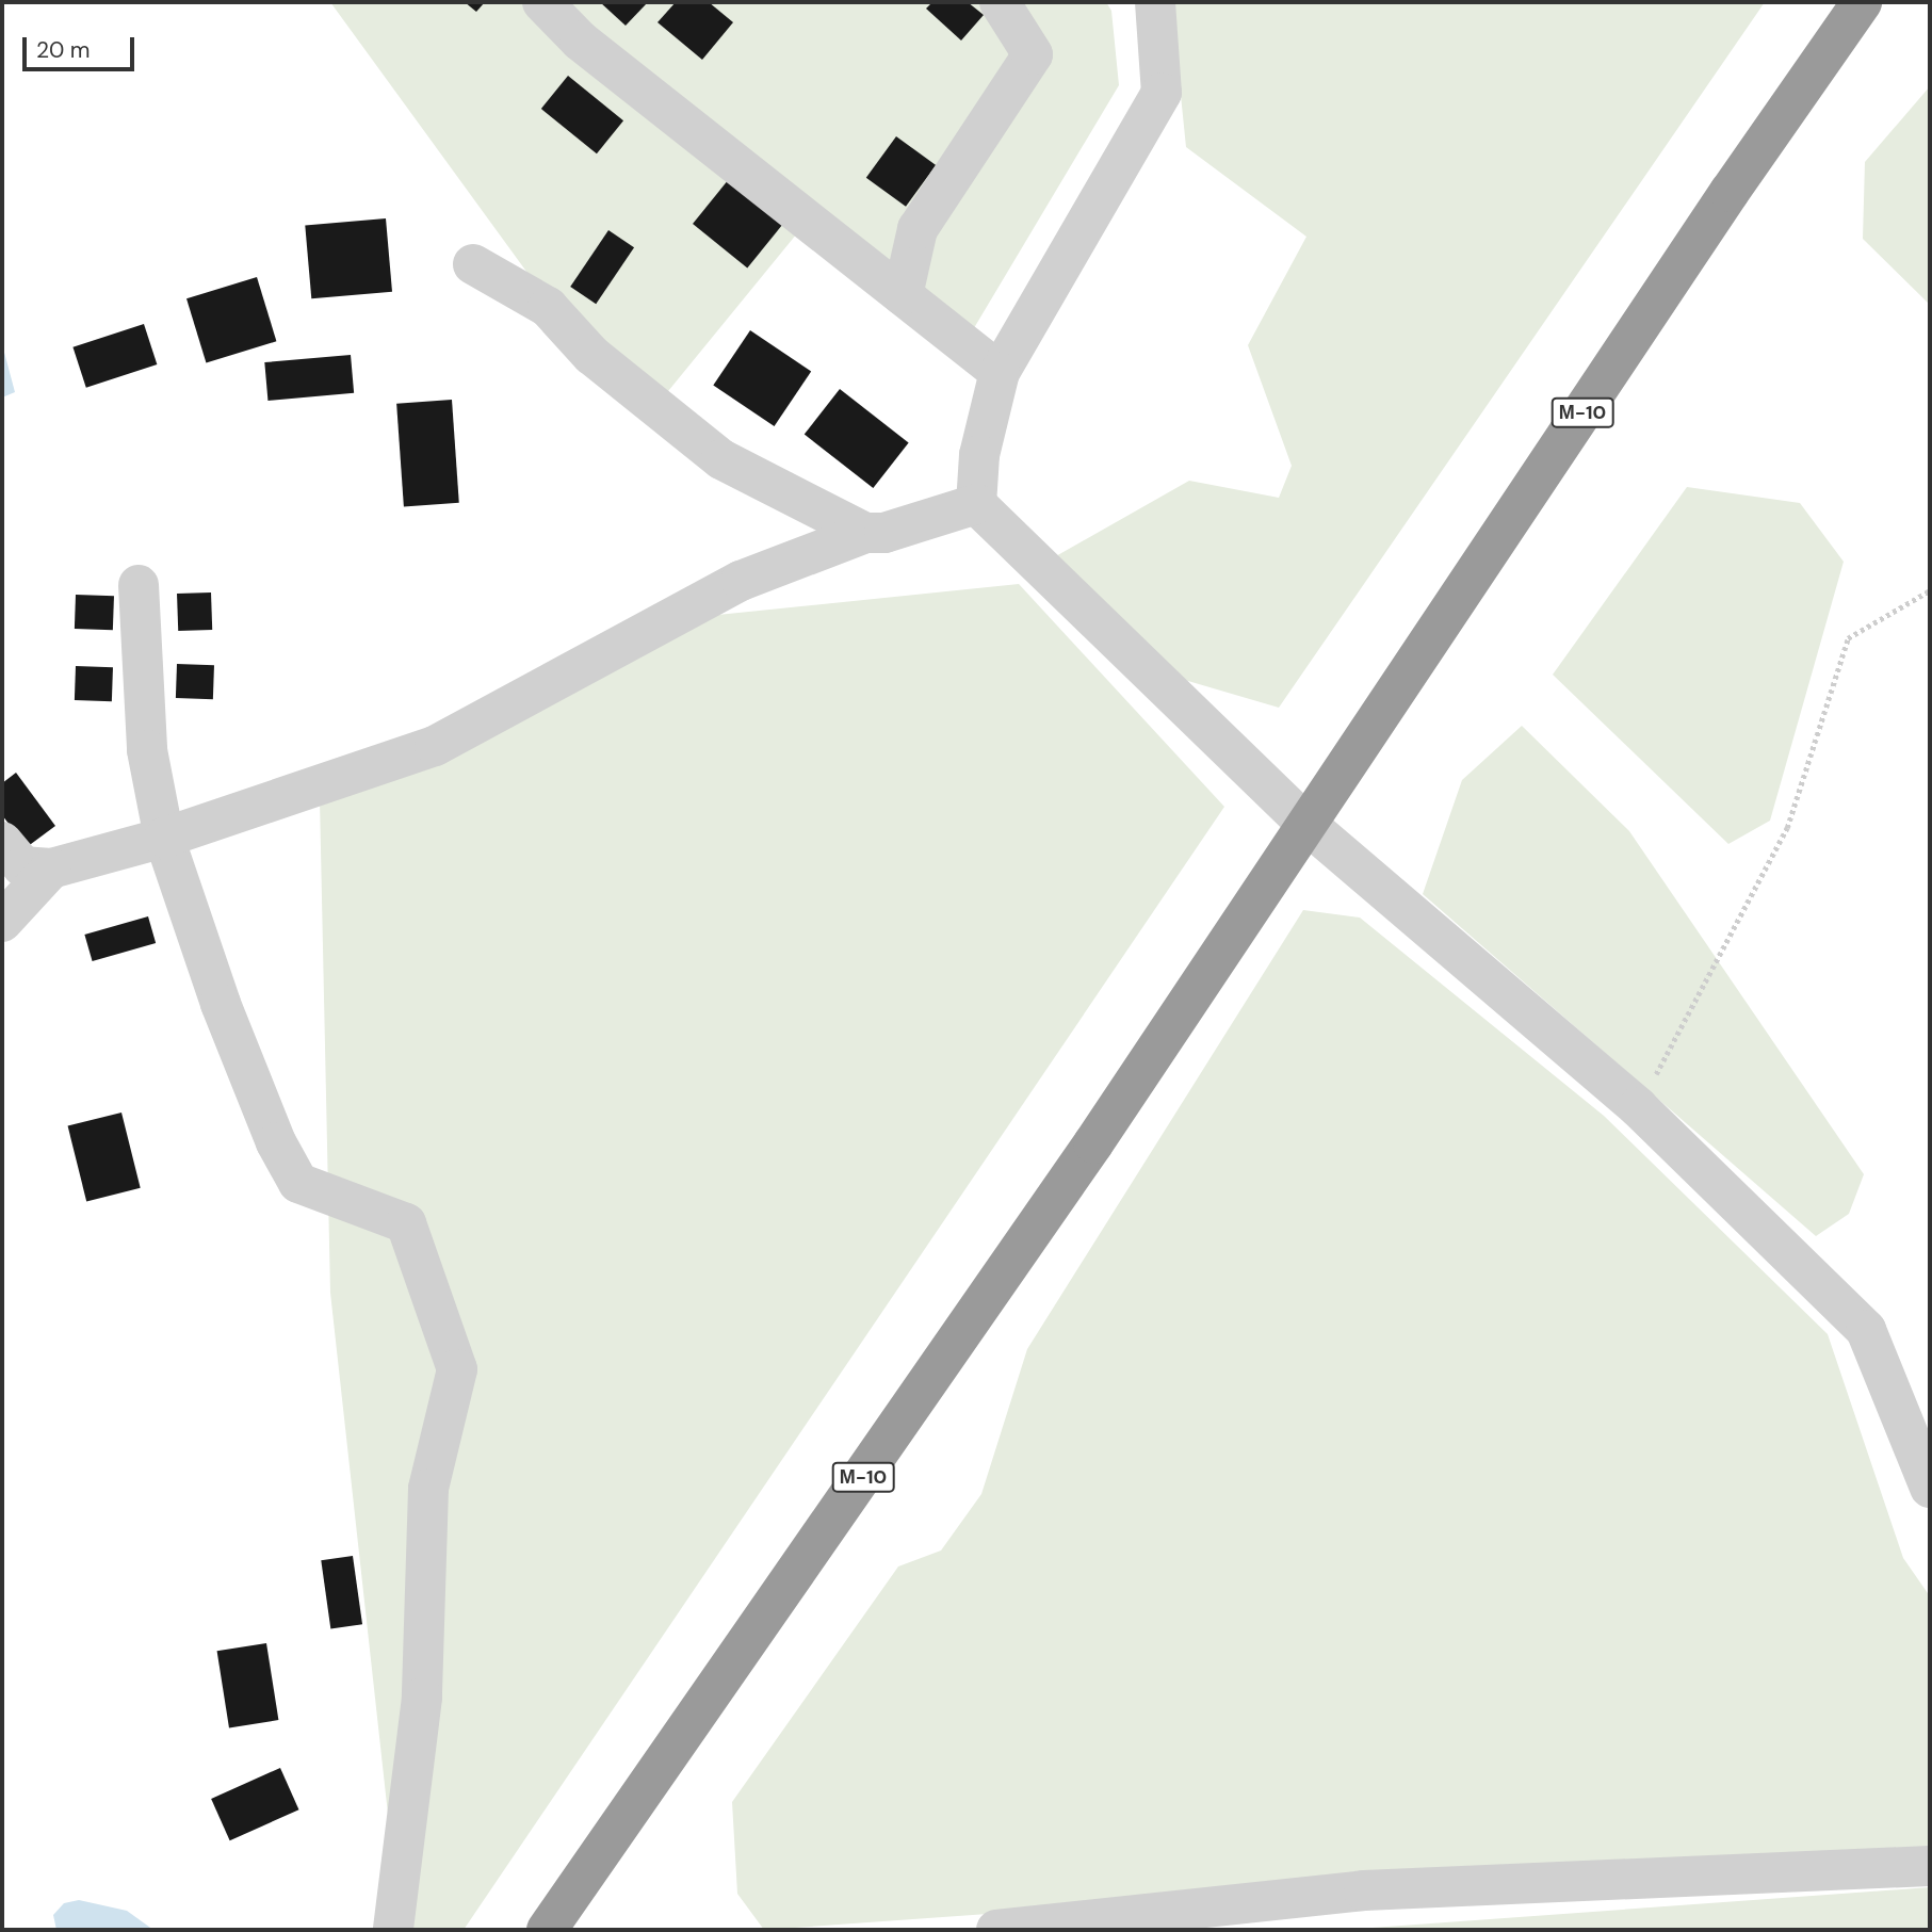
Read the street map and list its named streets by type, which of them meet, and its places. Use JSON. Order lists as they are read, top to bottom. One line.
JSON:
{"streets":{"highway":["М-10"]},"scale_bar":"20 m"}
